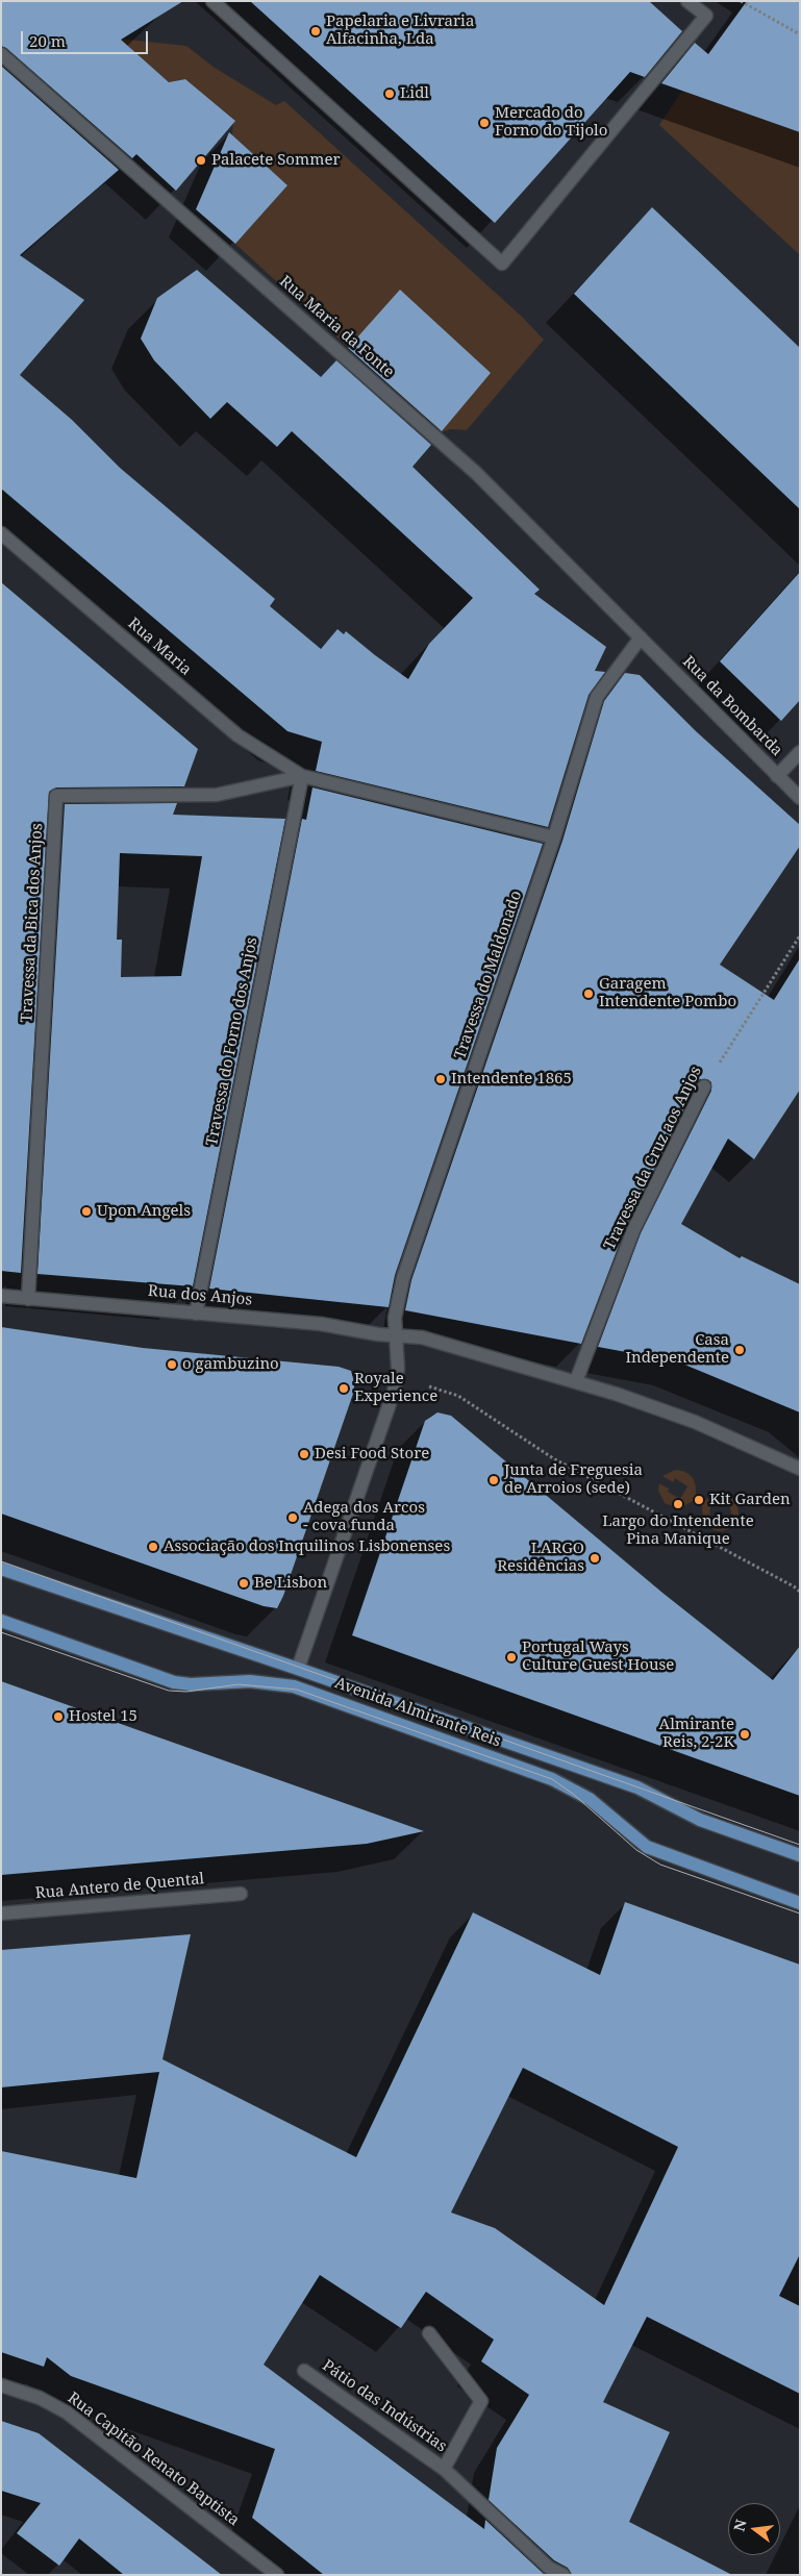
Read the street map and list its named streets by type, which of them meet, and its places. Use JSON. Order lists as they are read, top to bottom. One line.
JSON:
{"streets":{"main road":["Avenida Almirante Reis"],"street":["Rua Maria da Fonte","Rua Maria","Rua da Bombarda","Travessa da Bica dos Anjos","Travessa do Maldonado","Travessa do Forno dos Anjos","Travessa da Cruz aos Anjos","Rua dos Anjos","Rua Antero de Quental","Pátio das Indústrias","Rua Capitão Renato Baptista"]},"crossings":[["Rua Maria da Fonte","Rua da Bombarda"],["Rua Maria da Fonte","Travessa do Maldonado"],["Rua Maria","Travessa da Bica dos Anjos"],["Rua Maria","Travessa do Forno dos Anjos"],["Rua da Bombarda","Travessa do Maldonado"],["Travessa da Bica dos Anjos","Travessa do Forno dos Anjos"],["Travessa da Bica dos Anjos","Rua dos Anjos"],["Travessa do Maldonado","Rua dos Anjos"],["Travessa do Maldonado","Avenida Almirante Reis"],["Travessa do Forno dos Anjos","Rua dos Anjos"]],"places":["Papelaria e Livraria Alfacinha, Lda","Lidl","Mercado do Forno do Tijolo","Palacete Sommer","Garagem Intendente Pombo","Intendente 1865","Upon Angels","Casa Independente","o gambuzino","Royale Experience","Desi Food Store","Junta de Freguesia de Arroios (sede)","Kit Garden","Largo do Intendente Pina Manique","Adega dos Arcos - cova funda","Associação dos Inquilinos Lisbonenses","LARGO Residências","Be Lisbon","Portugal Ways Culture Guest House","Hostel 15","Almirante Reis, 2-2K"],"scale_bar":"20 m","north":"left"}
